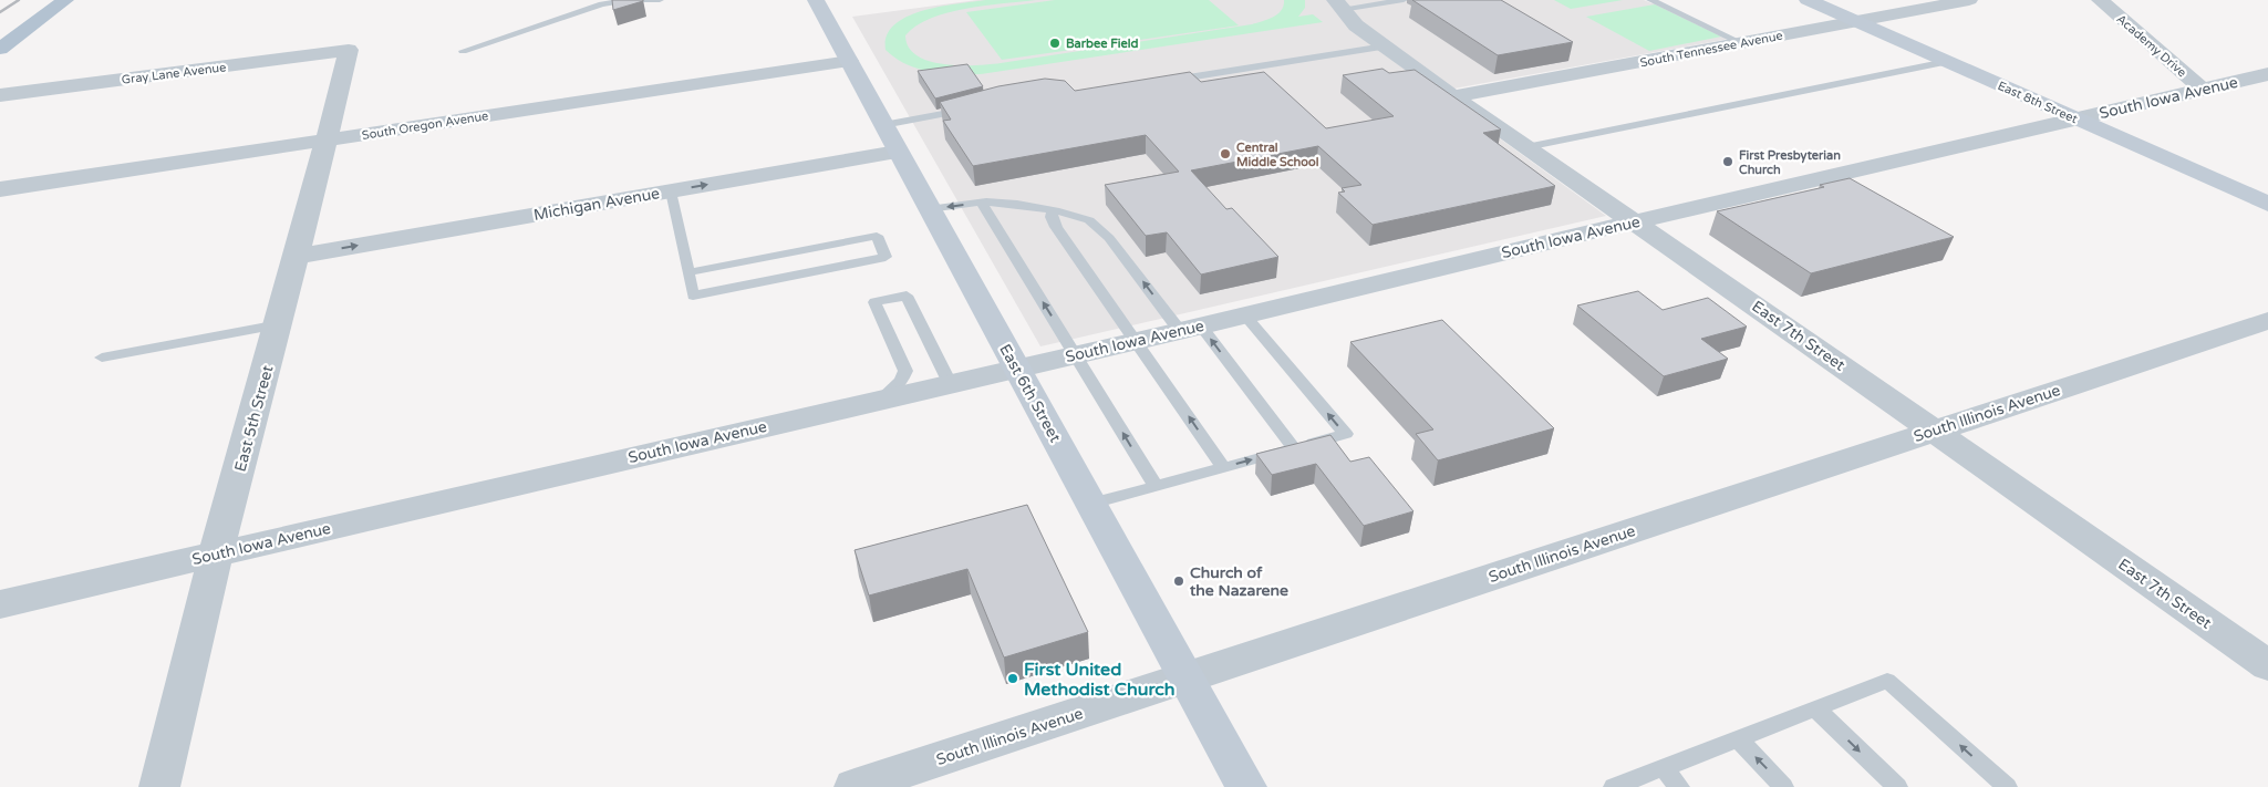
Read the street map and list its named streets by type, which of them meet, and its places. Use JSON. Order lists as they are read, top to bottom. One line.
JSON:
{"streets":{"street":["Academy Drive","South Tennessee Avenue","Gray Lane Avenue","South Iowa Avenue","East 8th Street","South Oregon Avenue","Michigan Avenue","East 7th Street","East 6th Street","South Illinois Avenue","East 5th Street"]},"crossings":[["Academy Drive","South Iowa Avenue"],["South Tennessee Avenue","East 8th Street"],["South Tennessee Avenue","East 7th Street"],["Gray Lane Avenue","East 5th Street"],["South Iowa Avenue","East 8th Street"],["South Iowa Avenue","East 7th Street"],["South Iowa Avenue","East 6th Street"],["South Iowa Avenue","East 5th Street"],["South Oregon Avenue","East 6th Street"],["South Oregon Avenue","East 5th Street"],["Michigan Avenue","East 6th Street"],["Michigan Avenue","East 5th Street"],["East 7th Street","South Illinois Avenue"],["East 6th Street","South Illinois Avenue"]],"one_way":["Michigan Avenue"],"places":["Barbee Field","Central Middle School","First Presbyterian Church","Church of the Nazarene","First United Methodist Church"]}
